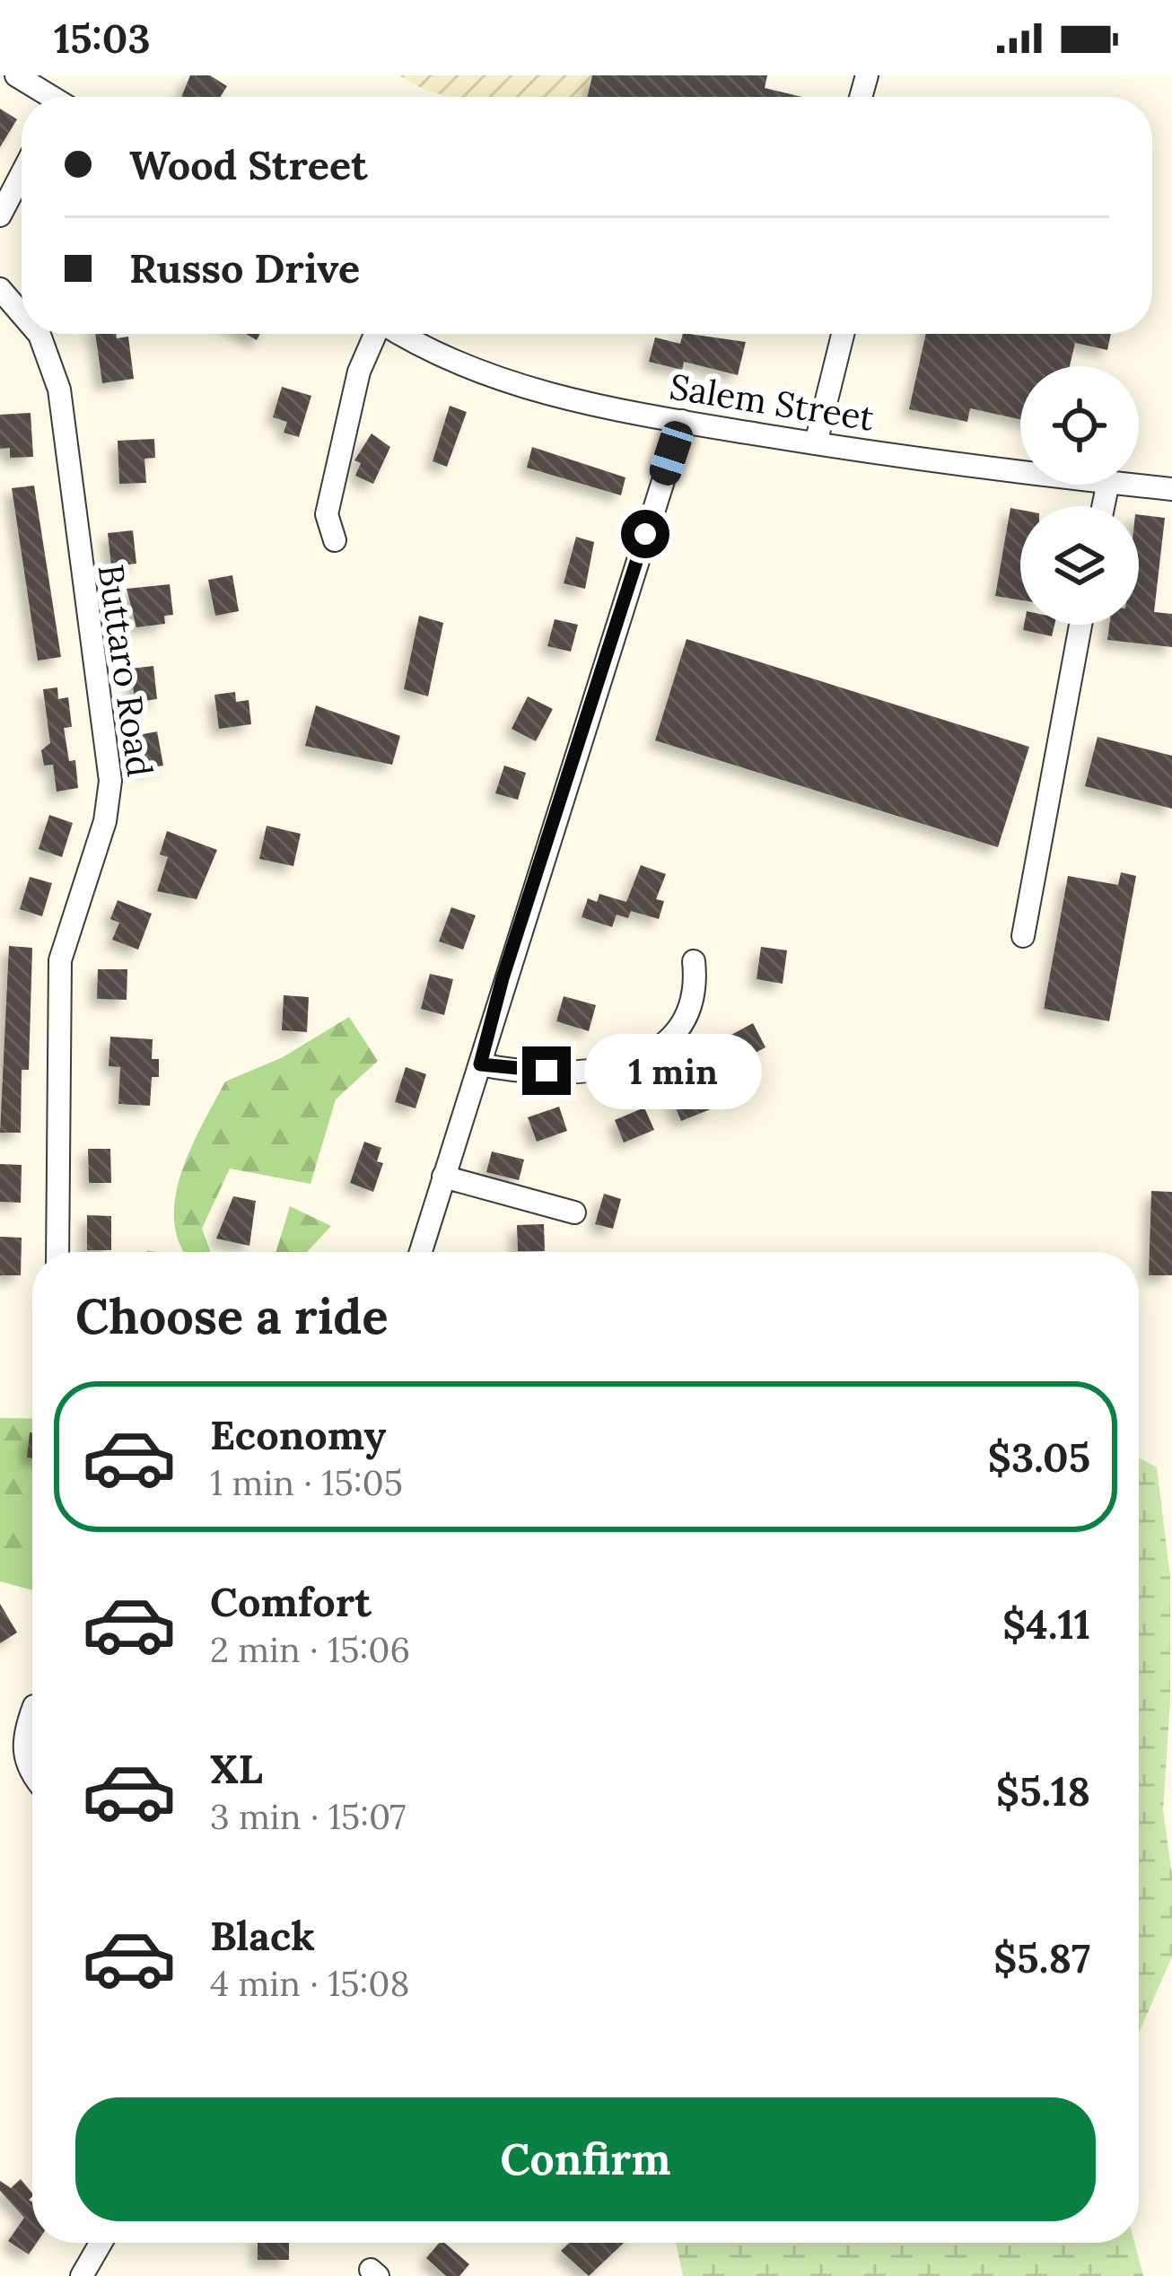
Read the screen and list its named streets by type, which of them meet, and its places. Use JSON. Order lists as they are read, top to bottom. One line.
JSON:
{"streets":{"street":["Salem Street","Buttaro Road"]},"page":{"status":"15:03","banner":["Wood Street","Russo Drive"],"bubble":"1 min","heading":"Choose a ride","list":[{"name":"Economy","note":"1 min · 15:05","value":"$3.05"},{"name":"Comfort","note":"2 min · 15:06","value":"$4.11"},{"name":"XL","note":"3 min · 15:07","value":"$5.18"},{"name":"Black","note":"4 min · 15:08","value":"$5.87"}],"buttons":"Confirm"}}
